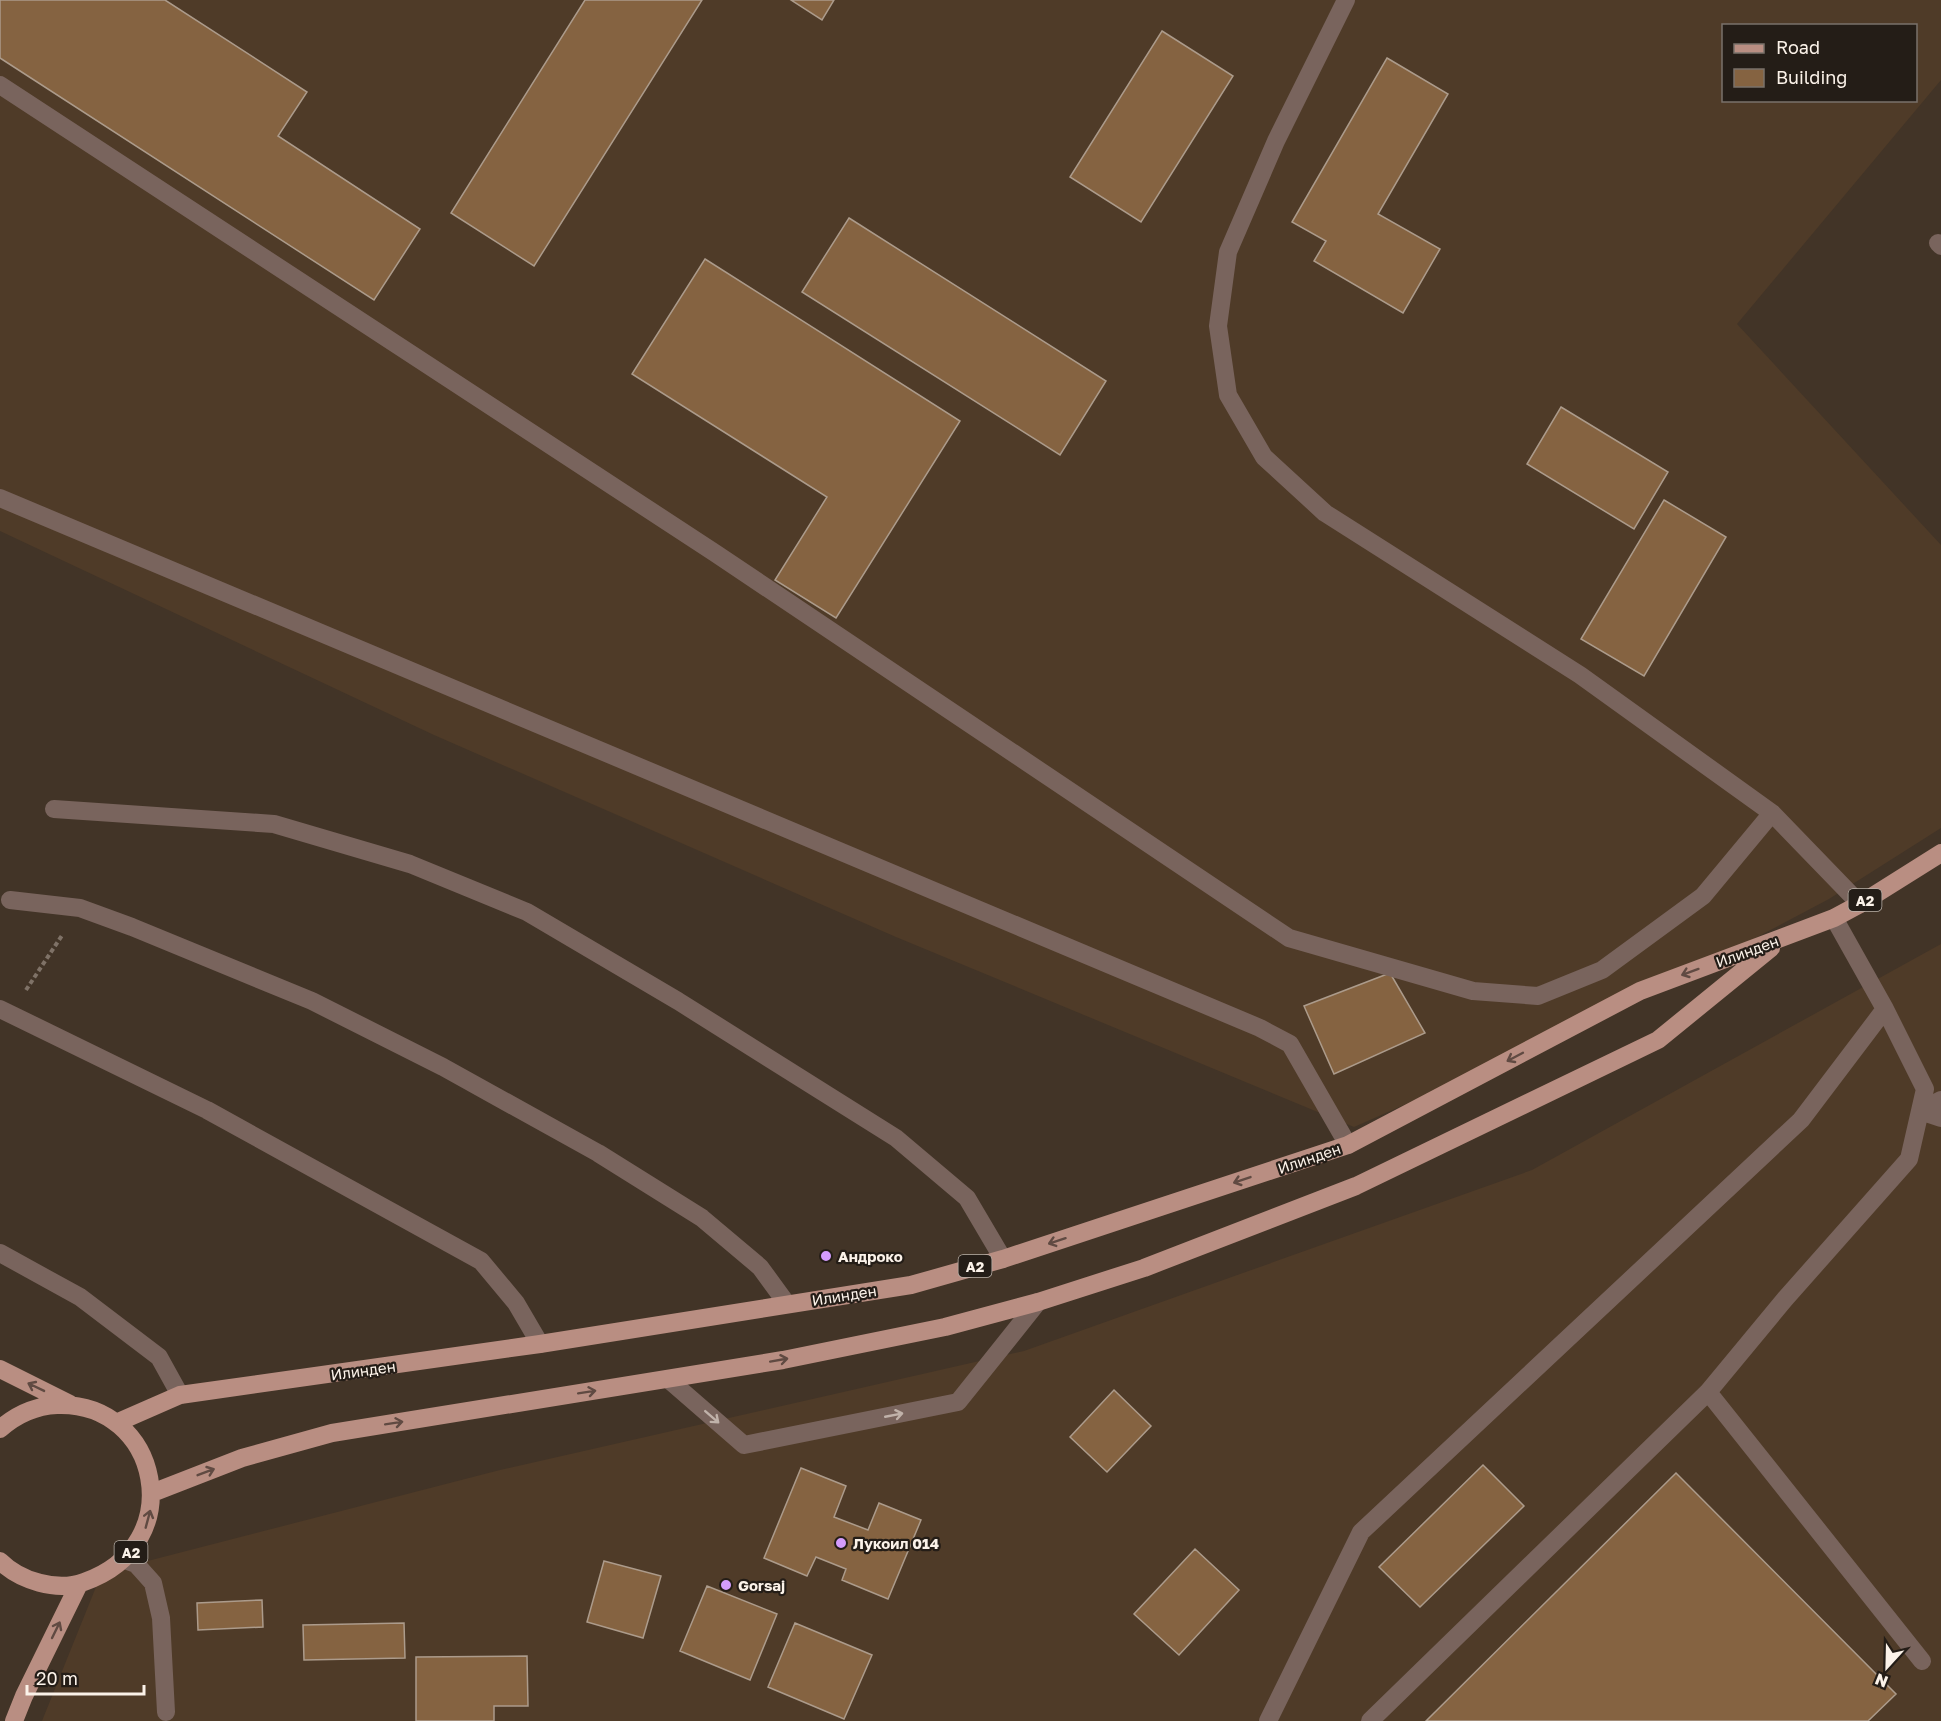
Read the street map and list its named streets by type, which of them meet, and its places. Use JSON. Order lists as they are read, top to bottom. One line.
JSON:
{"streets":{"main road":["A2","Илинден"]},"crossings":[["A2","Илинден"]],"places":["Андроко","Лукоил 014","Gorsaj"],"legend":["Road","Building"],"scale_bar":"20 m","north":"bottom"}
